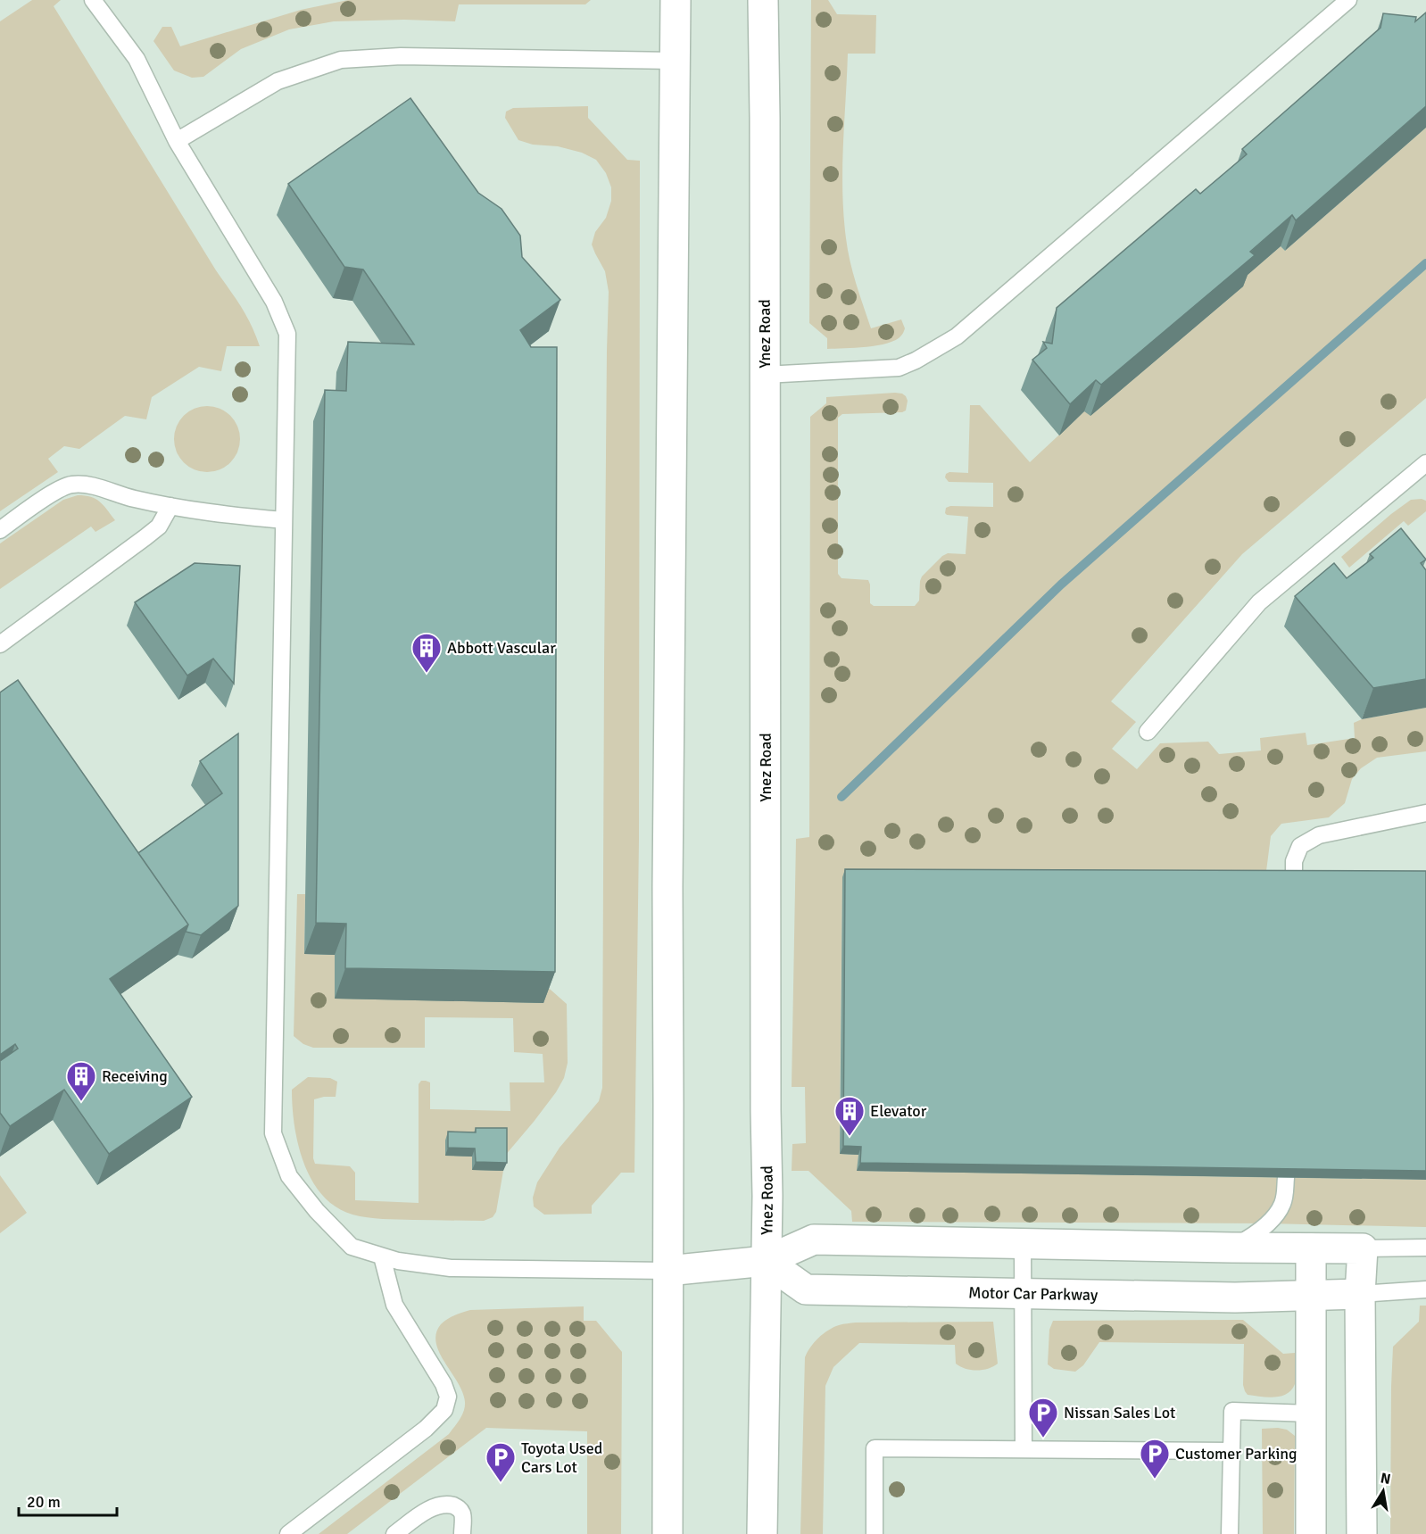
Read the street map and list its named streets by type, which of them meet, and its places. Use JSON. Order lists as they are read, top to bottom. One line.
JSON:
{"streets":{"main road":["Ynez Road","Motor Car Parkway"]},"crossings":[["Ynez Road","Motor Car Parkway"]],"places":{"building":["Abbott Vascular","Receiving","Elevator"],"parking":["Nissan Sales Lot","Customer Parking","Toyota Used Cars Lot"]},"scale_bar":"20 m","north":"top"}
